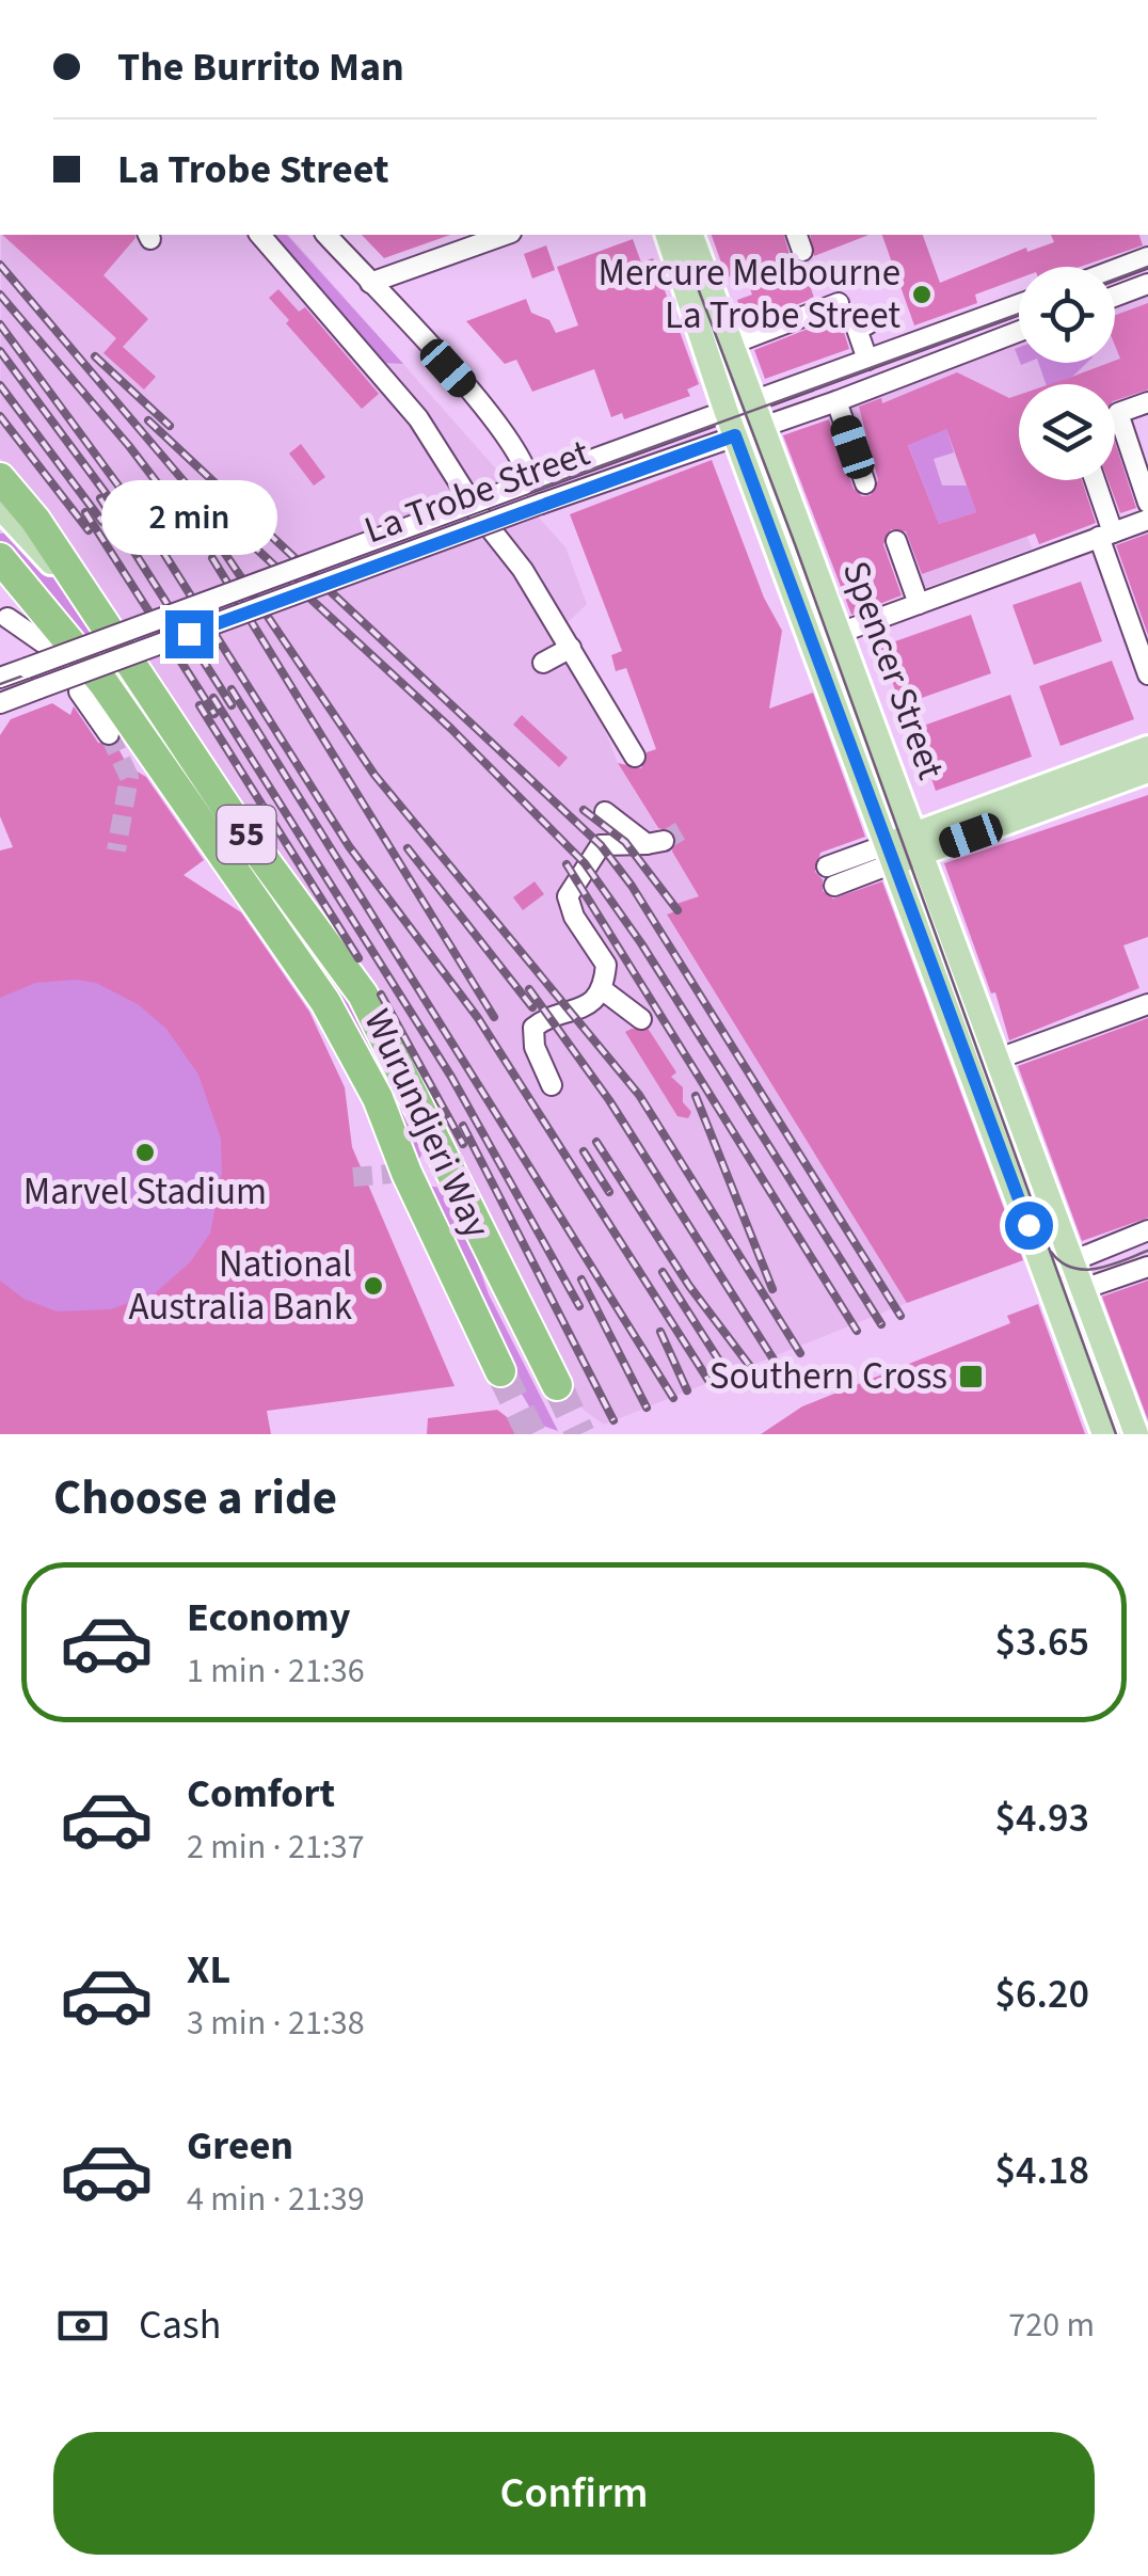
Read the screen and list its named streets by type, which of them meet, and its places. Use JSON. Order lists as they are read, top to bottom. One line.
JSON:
{"streets":{"highway":["55","Wurundjeri Way"],"main road":["Spencer Street"],"street":["La Trobe Street"]},"crossings":[["La Trobe Street","Spencer Street"]],"places":{"other":["Mercure Melbourne La Trobe Street","Marvel Stadium","National Australia Bank"],"transit":["Southern Cross"]},"page":{"banner":["The Burrito Man","La Trobe Street"],"bubble":"2 min","heading":"Choose a ride","list":[{"name":"Economy","note":"1 min · 21:36","value":"$3.65"},{"name":"Comfort","note":"2 min · 21:37","value":"$4.93"},{"name":"XL","note":"3 min · 21:38","value":"$6.20"},{"name":"Green","note":"4 min · 21:39","value":"$4.18"}],"pay":["Cash","720 m"],"buttons":"Confirm"}}
